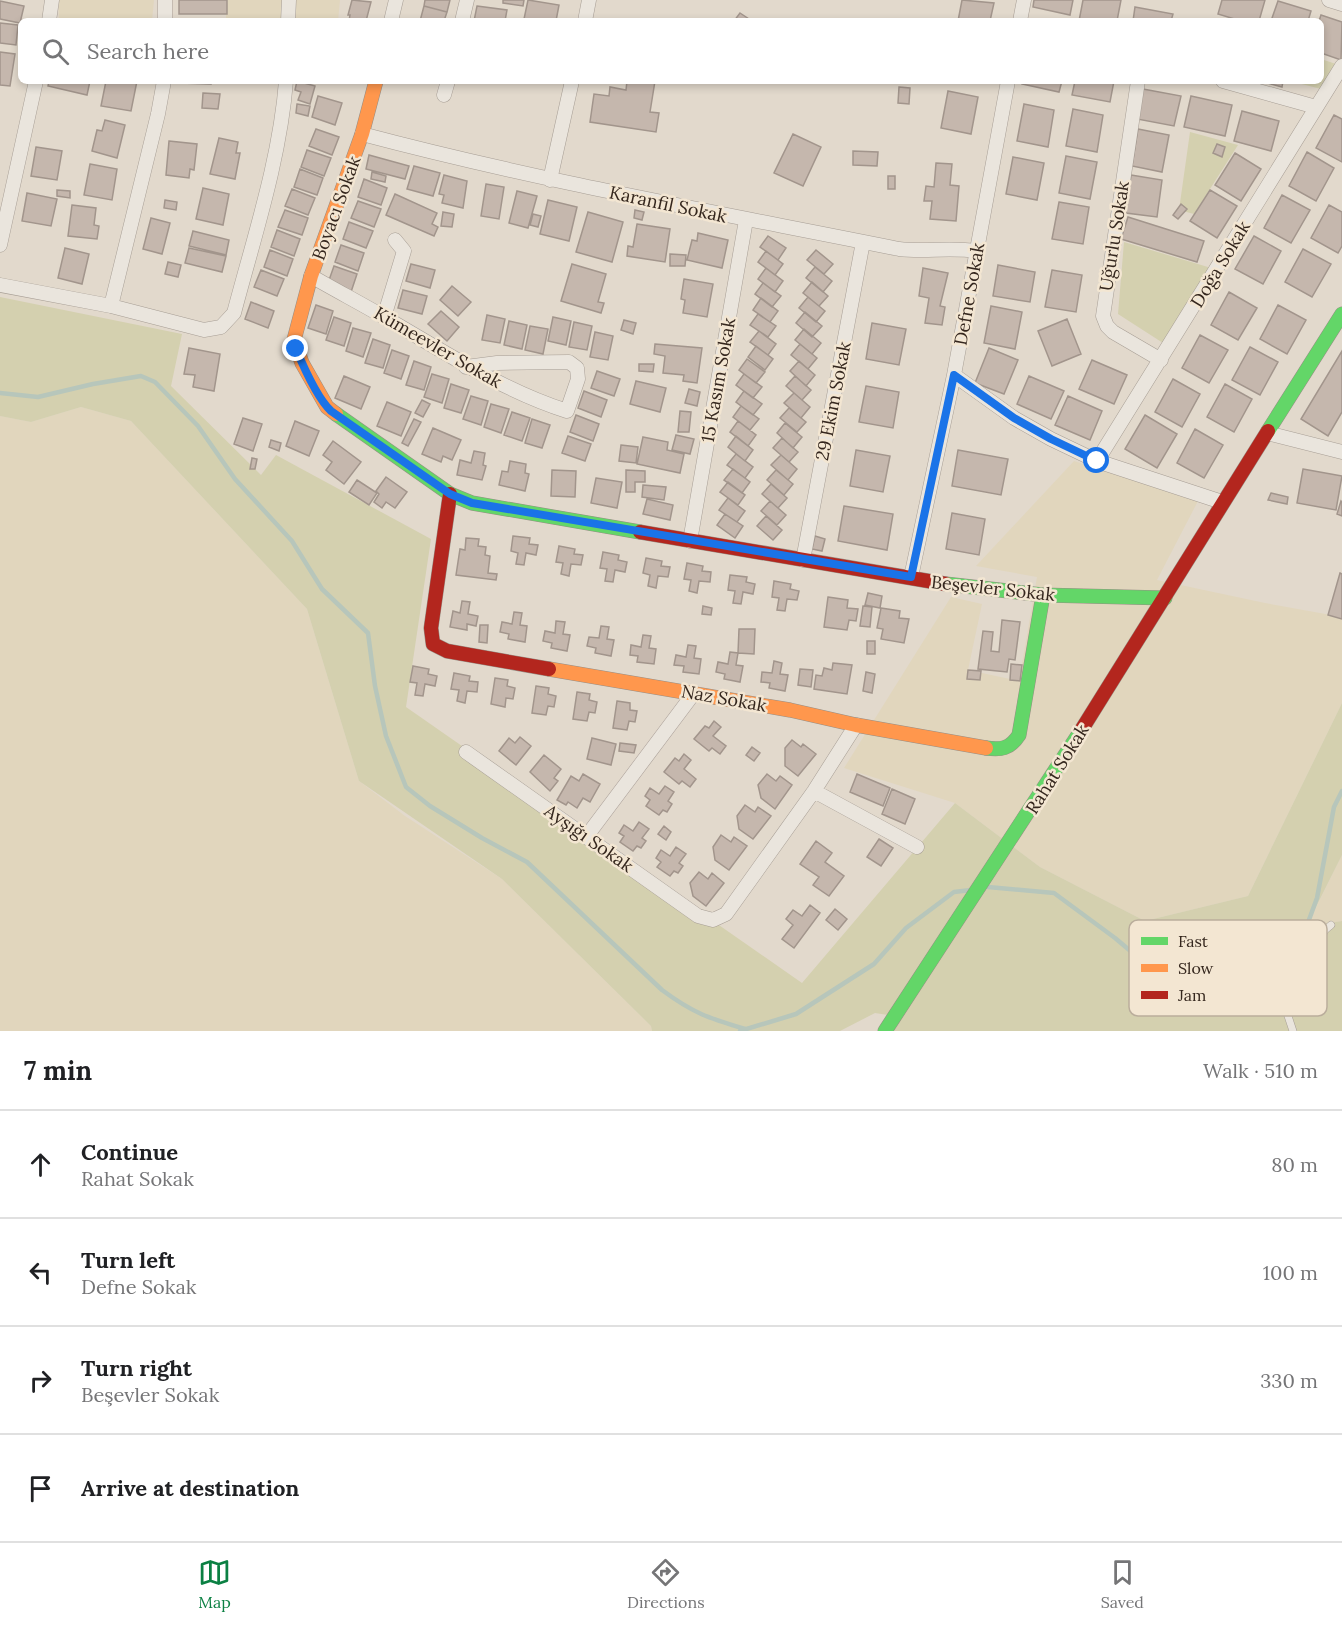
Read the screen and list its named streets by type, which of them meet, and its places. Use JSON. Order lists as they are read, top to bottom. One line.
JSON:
{"streets":{"street":["Karanfil Sokak","Boyacı Sokak","Uğurlu Sokak","Doğa Sokak","Defne Sokak","Kümeevler Sokak","15 Kasım Sokak","29 Ekim Sokak","Beşevler Sokak","Naz Sokak","Rahat Sokak","Ayşığı Sokak"]},"crossings":[["Karanfil Sokak","Boyacı Sokak"],["Karanfil Sokak","Defne Sokak"],["Karanfil Sokak","15 Kasım Sokak"],["Karanfil Sokak","29 Ekim Sokak"],["Boyacı Sokak","Kümeevler Sokak"],["Boyacı Sokak","Beşevler Sokak"],["Uğurlu Sokak","Doğa Sokak"],["Defne Sokak","Beşevler Sokak"],["15 Kasım Sokak","Beşevler Sokak"],["29 Ekim Sokak","Beşevler Sokak"],["Beşevler Sokak","Naz Sokak"],["Beşevler Sokak","Rahat Sokak"]],"legend":["Fast","Slow","Jam"],"page":{"search":"Search here","heading":["7 min","Walk · 510 m"],"list":[["Continue","Rahat Sokak","80 m"],["Turn left","Defne Sokak","100 m"],["Turn right","Beşevler Sokak","330 m"],"Arrive at destination"],"nav":["Map","Directions","Saved"]}}
